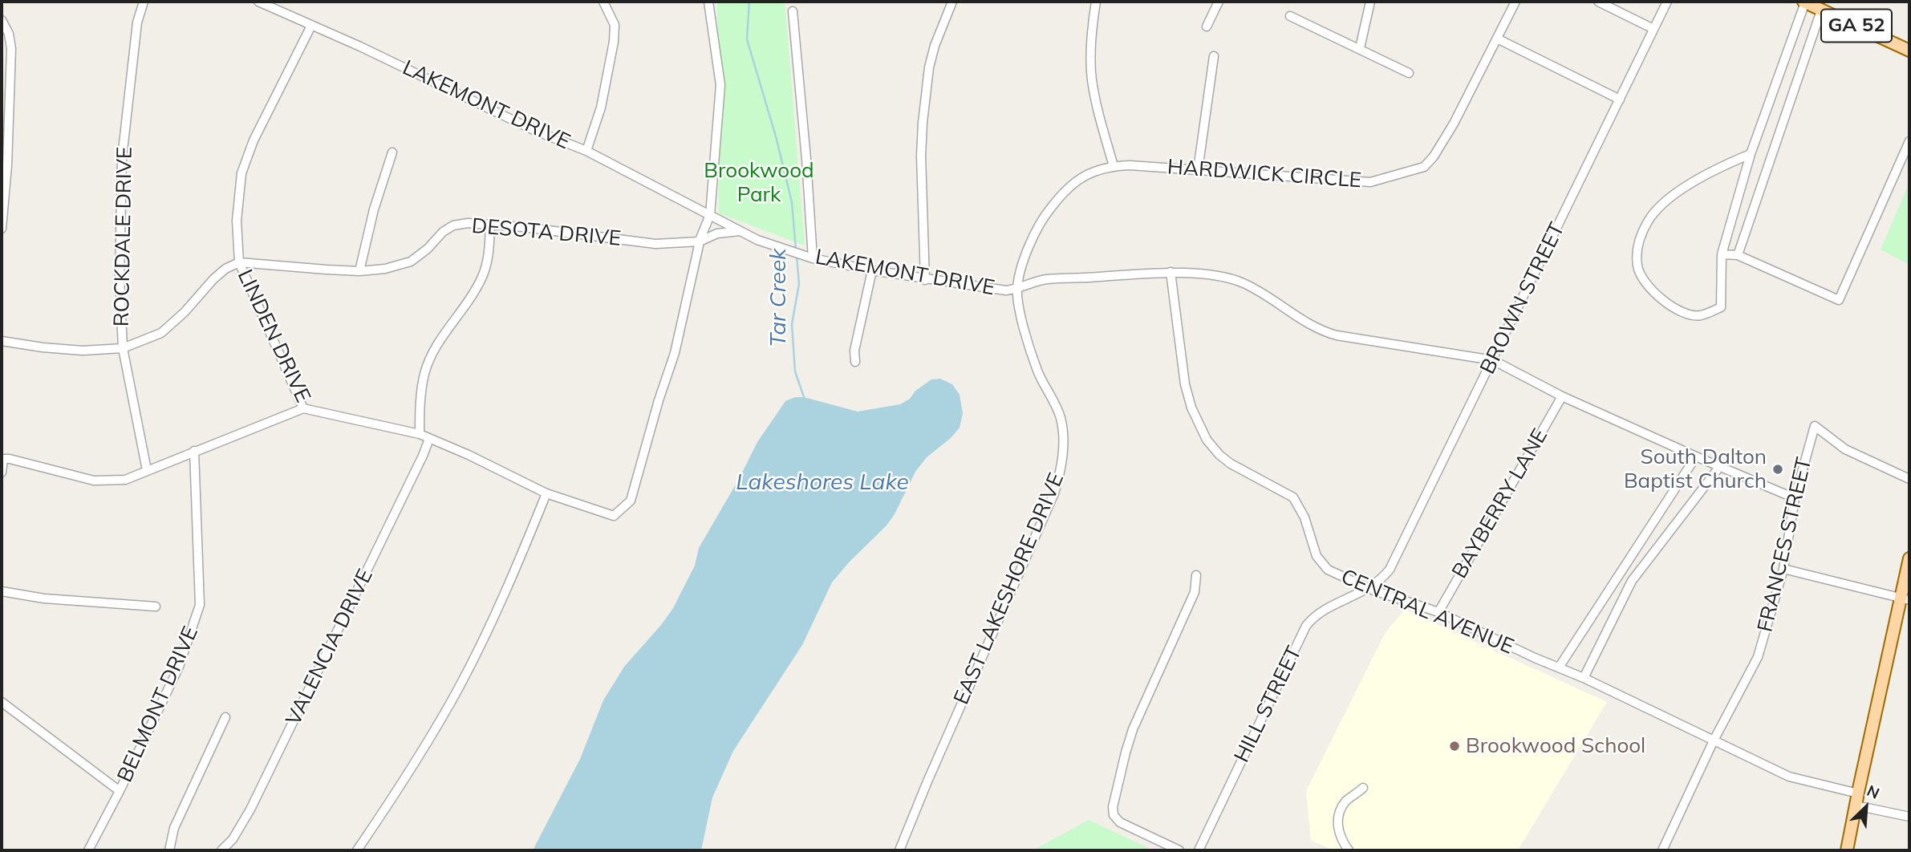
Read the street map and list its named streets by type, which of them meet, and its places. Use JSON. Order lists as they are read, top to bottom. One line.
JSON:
{"streets":{"main road":["GA 52"],"street":["LAKEMONT DRIVE","HARDWICK CIRCLE","DESOTA DRIVE","ROCKDALE DRIVE","BROWN STREET","LINDEN DRIVE","BAYBERRY LANE","FRANCES STREET","EAST LAKESHORE DRIVE","CENTRAL AVENUE","VALENCIA DRIVE","BELMONT DRIVE","HILL STREET"]},"crossings":[["LAKEMONT DRIVE","HARDWICK CIRCLE"],["LAKEMONT DRIVE","DESOTA DRIVE"],["LAKEMONT DRIVE","BROWN STREET"],["LAKEMONT DRIVE","LINDEN DRIVE"],["LAKEMONT DRIVE","BAYBERRY LANE"],["LAKEMONT DRIVE","FRANCES STREET"],["LAKEMONT DRIVE","EAST LAKESHORE DRIVE"],["LAKEMONT DRIVE","CENTRAL AVENUE"],["HARDWICK CIRCLE","EAST LAKESHORE DRIVE"],["DESOTA DRIVE","LINDEN DRIVE"],["BROWN STREET","CENTRAL AVENUE"],["BROWN STREET","HILL STREET"],["LINDEN DRIVE","VALENCIA DRIVE"],["BAYBERRY LANE","CENTRAL AVENUE"],["FRANCES STREET","CENTRAL AVENUE"],["CENTRAL AVENUE","HILL STREET"]],"water":["Tar Creek","Lakeshores Lake"],"parks":["Brookwood Park"],"places":["South Dalton Baptist Church","Brookwood School"],"north":"top right"}
